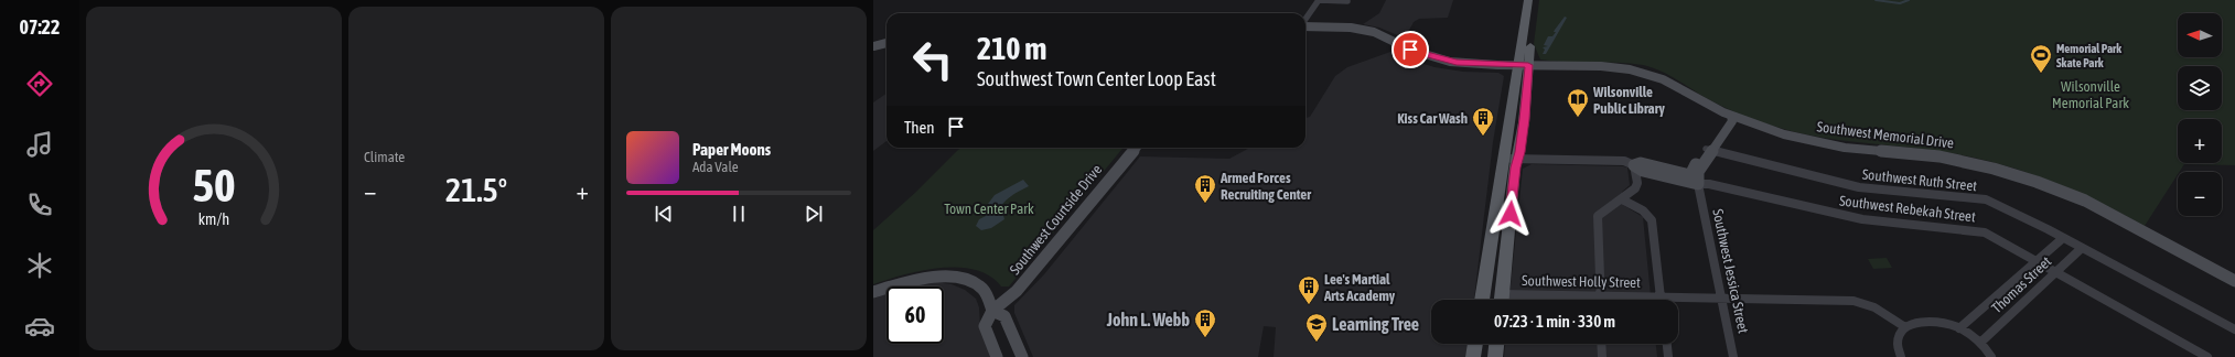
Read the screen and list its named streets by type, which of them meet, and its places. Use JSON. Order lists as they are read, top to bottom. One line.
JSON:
{"streets":{"street":["Southwest Memorial Drive","Southwest Ruth Street","Southwest Rebekah Street","Southwest Courtside Drive","Southwest Jessica Street","Southwest Holly Street","Thomas Street"]},"crossings":[["Southwest Ruth Street","Thomas Street"],["Southwest Rebekah Street","Southwest Jessica Street"],["Southwest Rebekah Street","Thomas Street"],["Southwest Jessica Street","Southwest Holly Street"]],"parks":["Wilsonville Memorial Park","Town Center Park"],"places":{"sports":["Memorial Park Skate Park"],"library":["Wilsonville Public Library"],"building":["Kiss Car Wash","Armed Forces Recruiting Center","Lee's Martial Arts Academy","John L. Webb"],"school or university":["Learning Tree"]},"north":"left","page":{"tabs":"07:22","tile":"Climate","map_buttons":["+","−"],"turn":["210 m","Southwest Town Center Loop East"],"then":"Then","song":["Paper Moons","Ada Vale"],"heat":["−","21.5°","+"],"limit":"60","trip":"07:23 · 1 min · 330 m","gauge":["50","km/h"]}}
